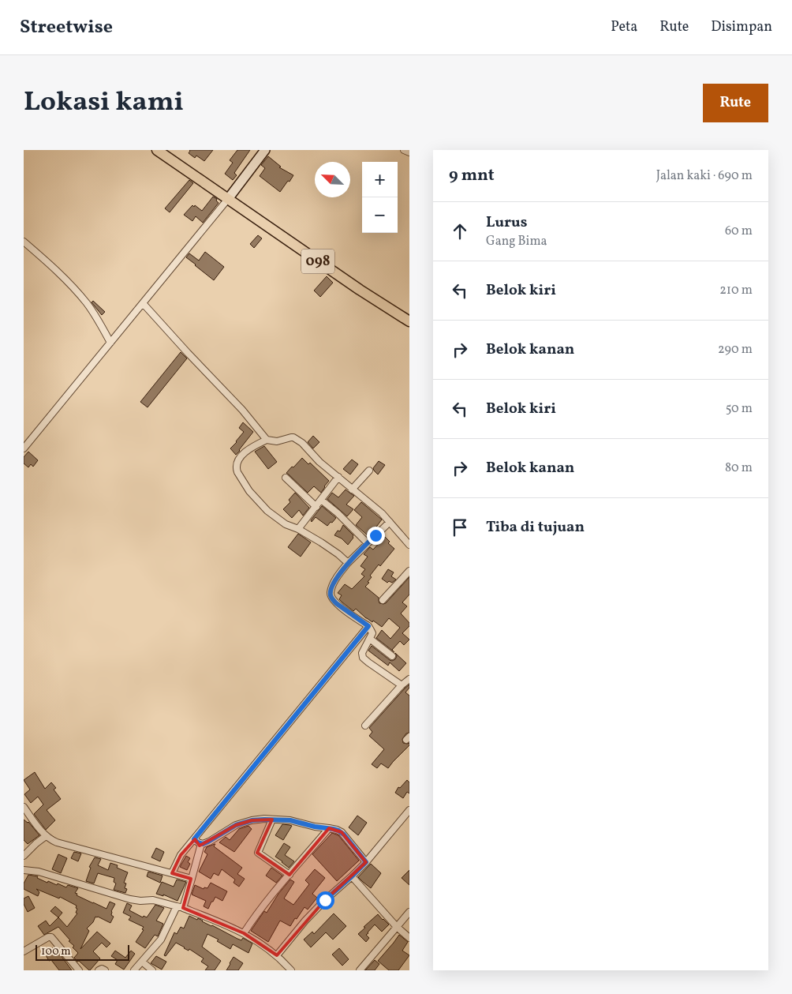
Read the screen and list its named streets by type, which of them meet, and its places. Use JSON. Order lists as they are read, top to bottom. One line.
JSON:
{"streets":{"main road":["098"]},"scale_bar":"100 m","north":"top left","page":{"header":"Streetwise","nav":["Peta","Rute","Disimpan"],"title":"Lokasi kami","buttons":"Rute","heading":["9 mnt","Jalan kaki · 690 m"],"map_buttons":["+","−"],"list":[["Lurus","Gang Bima","60 m"],["Belok kiri","210 m"],["Belok kanan","290 m"],["Belok kiri","50 m"],["Belok kanan","80 m"],"Tiba di tujuan"],"scale":"100 m"}}
